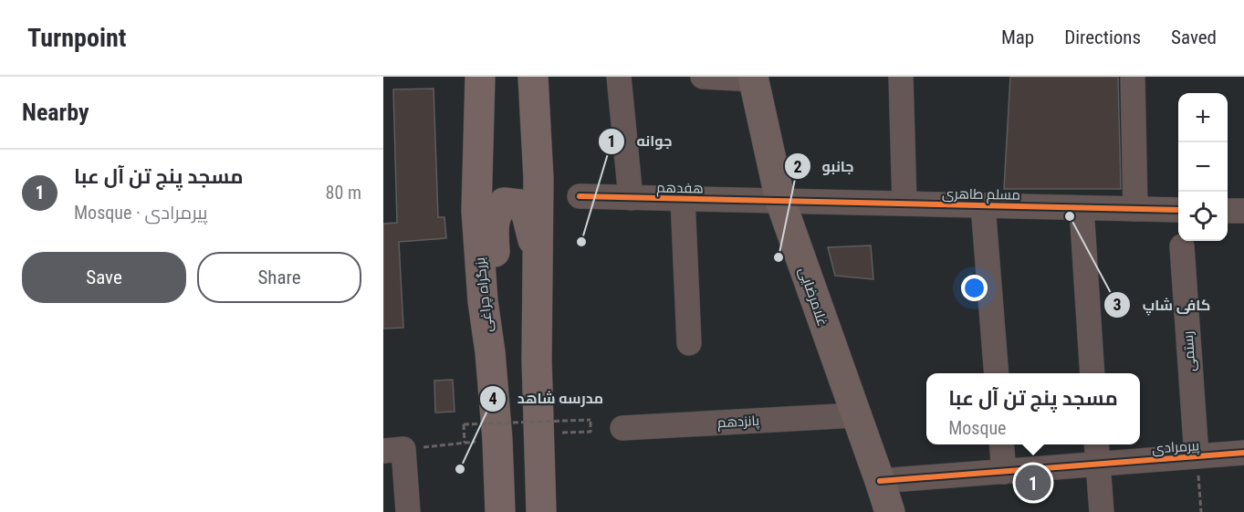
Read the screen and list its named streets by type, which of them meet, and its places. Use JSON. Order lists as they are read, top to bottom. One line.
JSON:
{"streets":{"highway":["بزرگراه چراغی"],"main road":["غلامرضایی"],"street":["هفدهم","مسلم طاهری","رستمی","پانزدهم","پیرمرادی"]},"crossings":[["هفدهم","مسلم طاهری"],["هفدهم","غلامرضایی"],["مسلم طاهری","غلامرضایی"],["غلامرضایی","پانزدهم"],["غلامرضایی","پیرمرادی"],["رستمی","پیرمرادی"]],"places":["کافی شاپ","جوانه","جانبو","مدرسه شاهد"],"page":{"header":"Turnpoint","nav":["Map","Directions","Saved"],"heading":"Nearby","map_buttons":["+","−"],"list":[{"mark":"1","name":"مسجد پنج تن آل عبا","note":"Mosque · پیرمرادی","value":"80 m"}],"buttons":["Save","Share"],"popup":["مسجد پنج تن آل عبا","Mosque"],"pins":"1"}}
